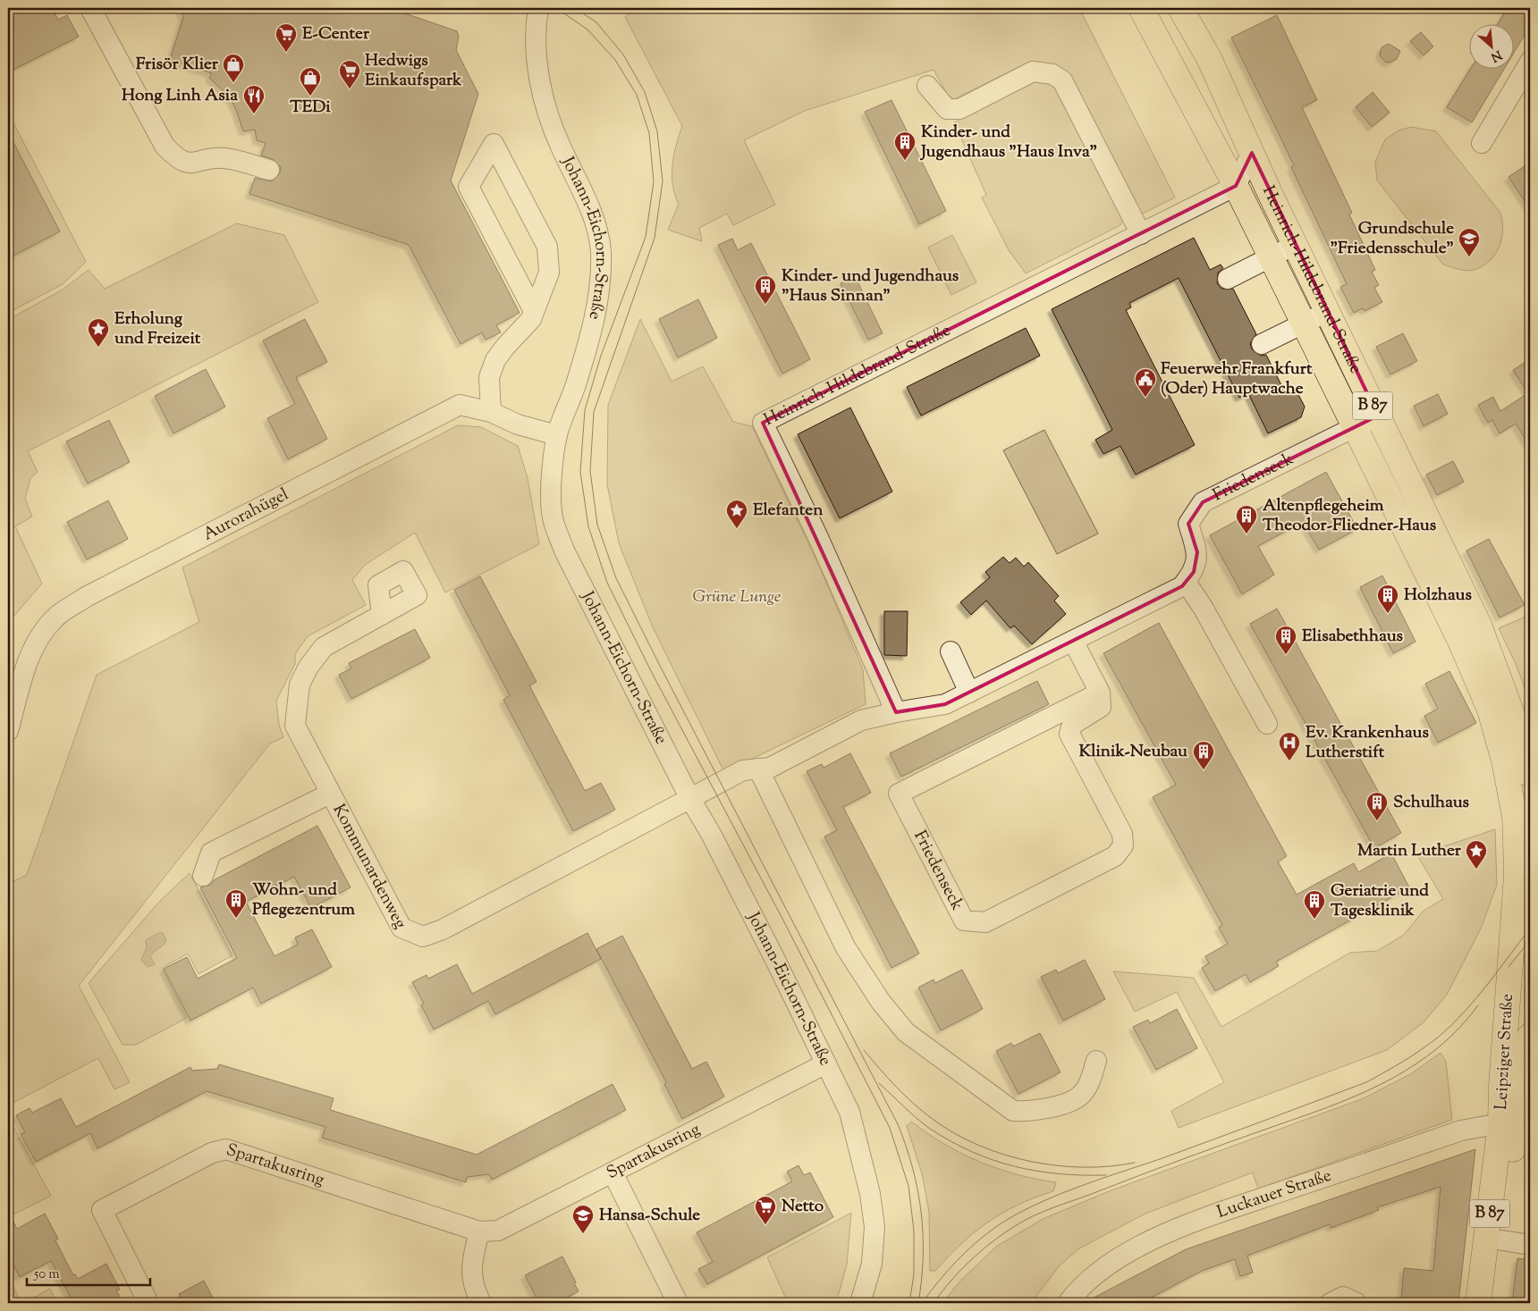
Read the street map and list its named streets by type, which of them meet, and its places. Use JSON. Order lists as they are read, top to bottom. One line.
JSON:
{"streets":{"main road":["Heinrich-Hildebrand-Straße","B 87","Leipziger Straße"],"street":["Johann-Eichorn-Straße","Friedenseck","Aurorahügel","Kommunardenweg","Spartakusring","Luckauer Straße"]},"crossings":[["Johann-Eichorn-Straße","Aurorahügel"],["Johann-Eichorn-Straße","Kommunardenweg"],["Johann-Eichorn-Straße","Spartakusring"],["Heinrich-Hildebrand-Straße","Friedenseck"],["Heinrich-Hildebrand-Straße","Leipziger Straße"],["Leipziger Straße","Luckauer Straße"]],"parks":["Grüne Lunge"],"places":{"supermarket":["E-Center","Hedwigs Einkaufspark","Netto"],"shop":["Frisör Klier","TEDi"],"restaurant":["Hong Linh Asia"],"building":["Kinder- und Jugendhaus \"Haus Inva\"","Kinder- und Jugendhaus \"Haus Sinnan\"","Altenpflegeheim Theodor-Fliedner-Haus","Holzhaus","Elisabethhaus","Klinik-Neubau","Schulhaus","Wohn- und Pflegezentrum","Geriatrie und Tagesklinik"],"school or university":["Grundschule \"Friedensschule\"","Hansa-Schule"],"place":["Erholung und Freizeit","Elefanten","Martin Luther"],"public building":["Feuerwehr Frankfurt (Oder) Hauptwache"],"hospital":["Ev. Krankenhaus Lutherstift"]},"scale_bar":"50 m","north":"bottom right"}
